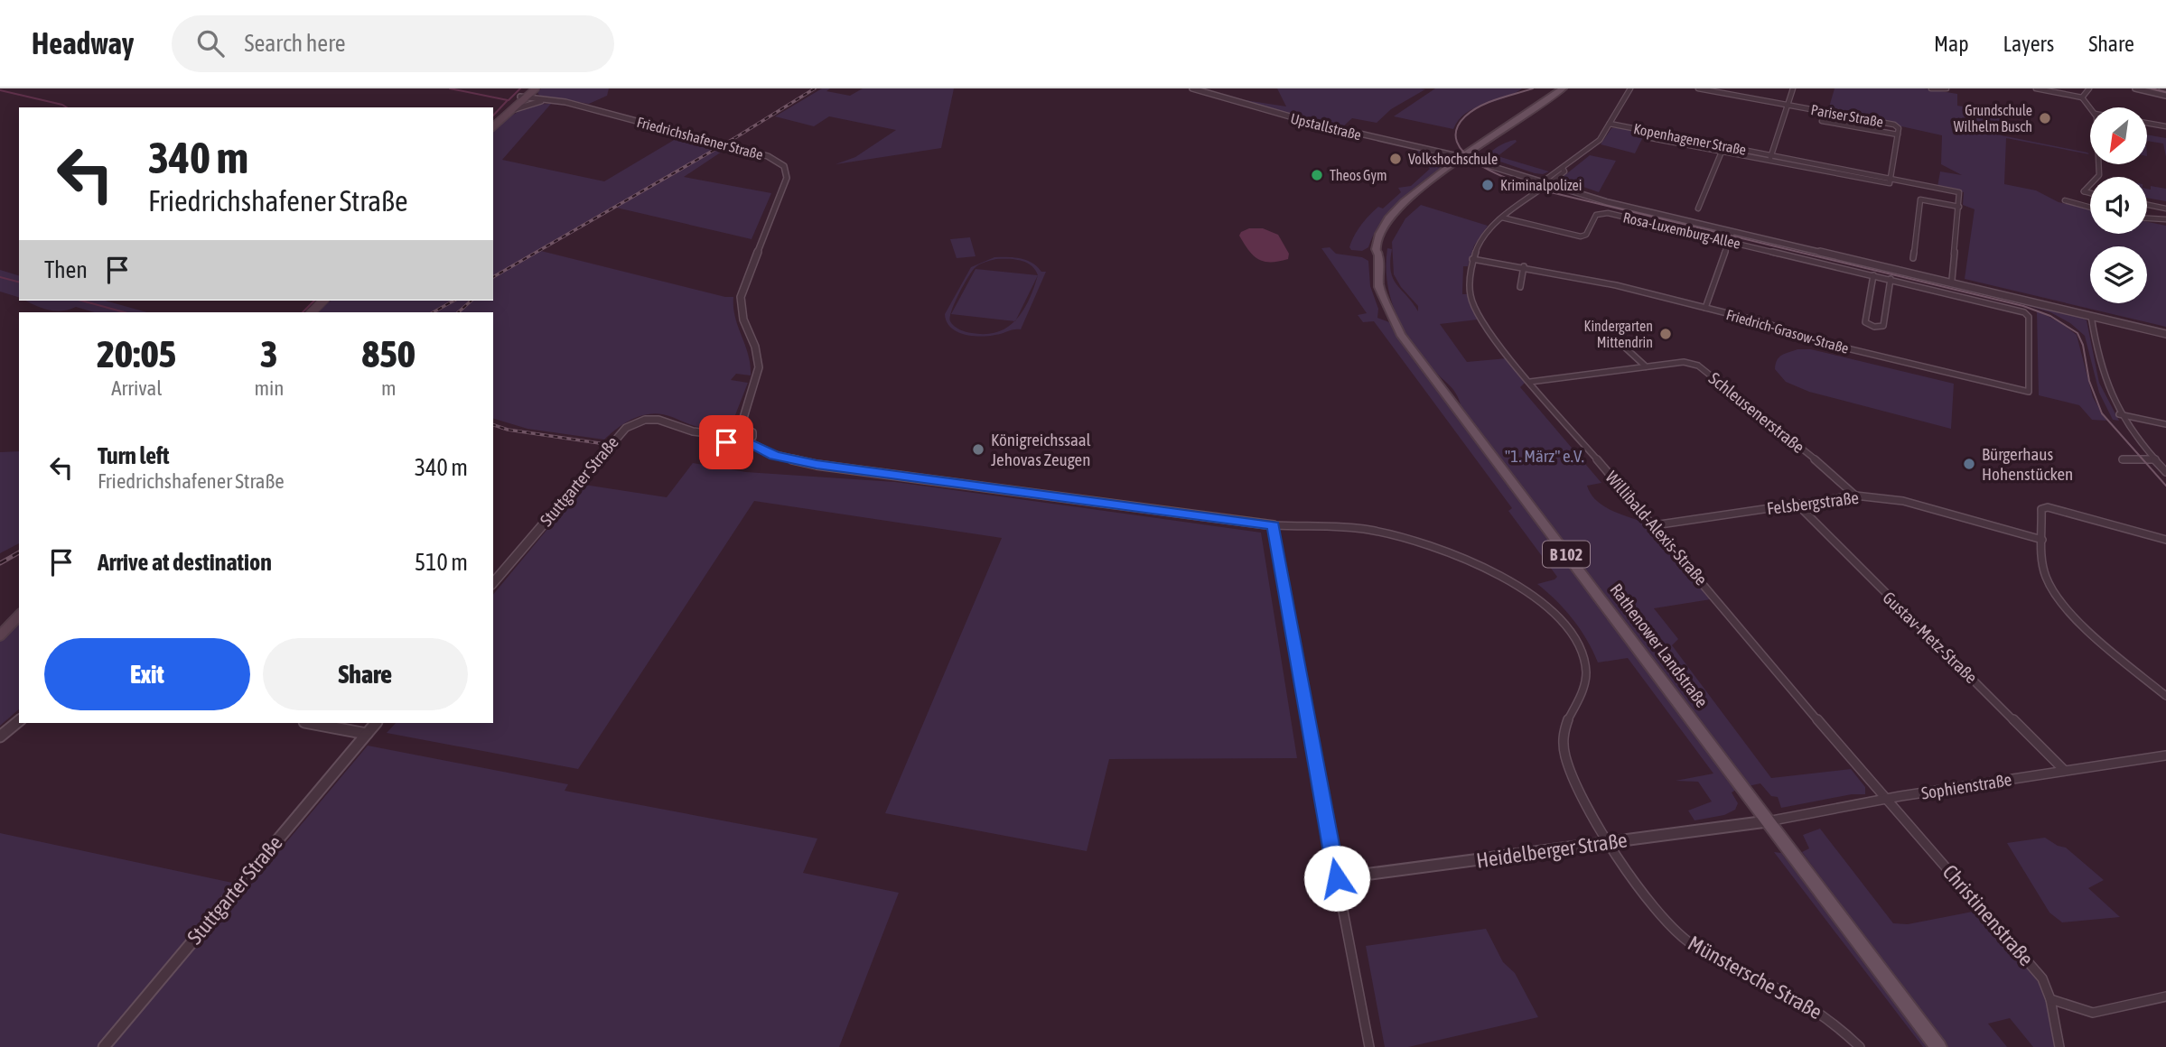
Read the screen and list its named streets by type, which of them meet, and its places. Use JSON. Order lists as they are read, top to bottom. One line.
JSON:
{"streets":{"main road":["B 102","Rathenower Landstraße"],"street":["Pariser Straße","Upstallstraße","Friedrichshafener Straße","Kopenhagener Straße","Rosa-Luxemburg-Allee","Friedrich-Grasow-Straße","Schleusenerstraße","Stuttgarter Straße","Felsbergstraße","Willibald-Alexis-Straße","Gustav-Metz-Straße","Sophienstraße","Heidelberger Straße","Christinenstraße","Münstersche Straße"]},"crossings":[["Pariser Straße","Kopenhagener Straße"],["Upstallstraße","Rosa-Luxemburg-Allee"],["Upstallstraße","Rathenower Landstraße"],["Kopenhagener Straße","Willibald-Alexis-Straße"],["Rosa-Luxemburg-Allee","Friedrich-Grasow-Straße"],["Rosa-Luxemburg-Allee","Willibald-Alexis-Straße"],["Rosa-Luxemburg-Allee","Rathenower Landstraße"],["Friedrich-Grasow-Straße","Willibald-Alexis-Straße"],["Schleusenerstraße","Felsbergstraße"],["Schleusenerstraße","Willibald-Alexis-Straße"],["Felsbergstraße","Willibald-Alexis-Straße"],["Felsbergstraße","Gustav-Metz-Straße"],["Willibald-Alexis-Straße","Sophienstraße"],["Willibald-Alexis-Straße","Christinenstraße"],["Gustav-Metz-Straße","Sophienstraße"],["Rathenower Landstraße","Sophienstraße"],["Rathenower Landstraße","Heidelberger Straße"],["Sophienstraße","Heidelberger Straße"],["Sophienstraße","Christinenstraße"],["Heidelberger Straße","Münstersche Straße"]],"parks":["\"1. März\" e.V."],"places":["Grundschule Wilhelm Busch","Volkshochschule","Theos Gym","Kriminalpolizei","Kindergarten Mittendrin","Königreichssaal Jehovas Zeugen","Bürgerhaus Hohenstücken"],"north":"bottom left","page":{"header":"Headway","search":"Search here","nav":["Map","Layers","Share"],"turn":["340 m","Friedrichshafener Straße"],"then":"Then","eta":["20:05","Arrival","3","min","850","m"],"list":[{"name":"Turn left","note":"Friedrichshafener Straße","value":"340 m"},{"name":"Arrive at destination","value":"510 m"}],"buttons":["Exit","Share"]}}
